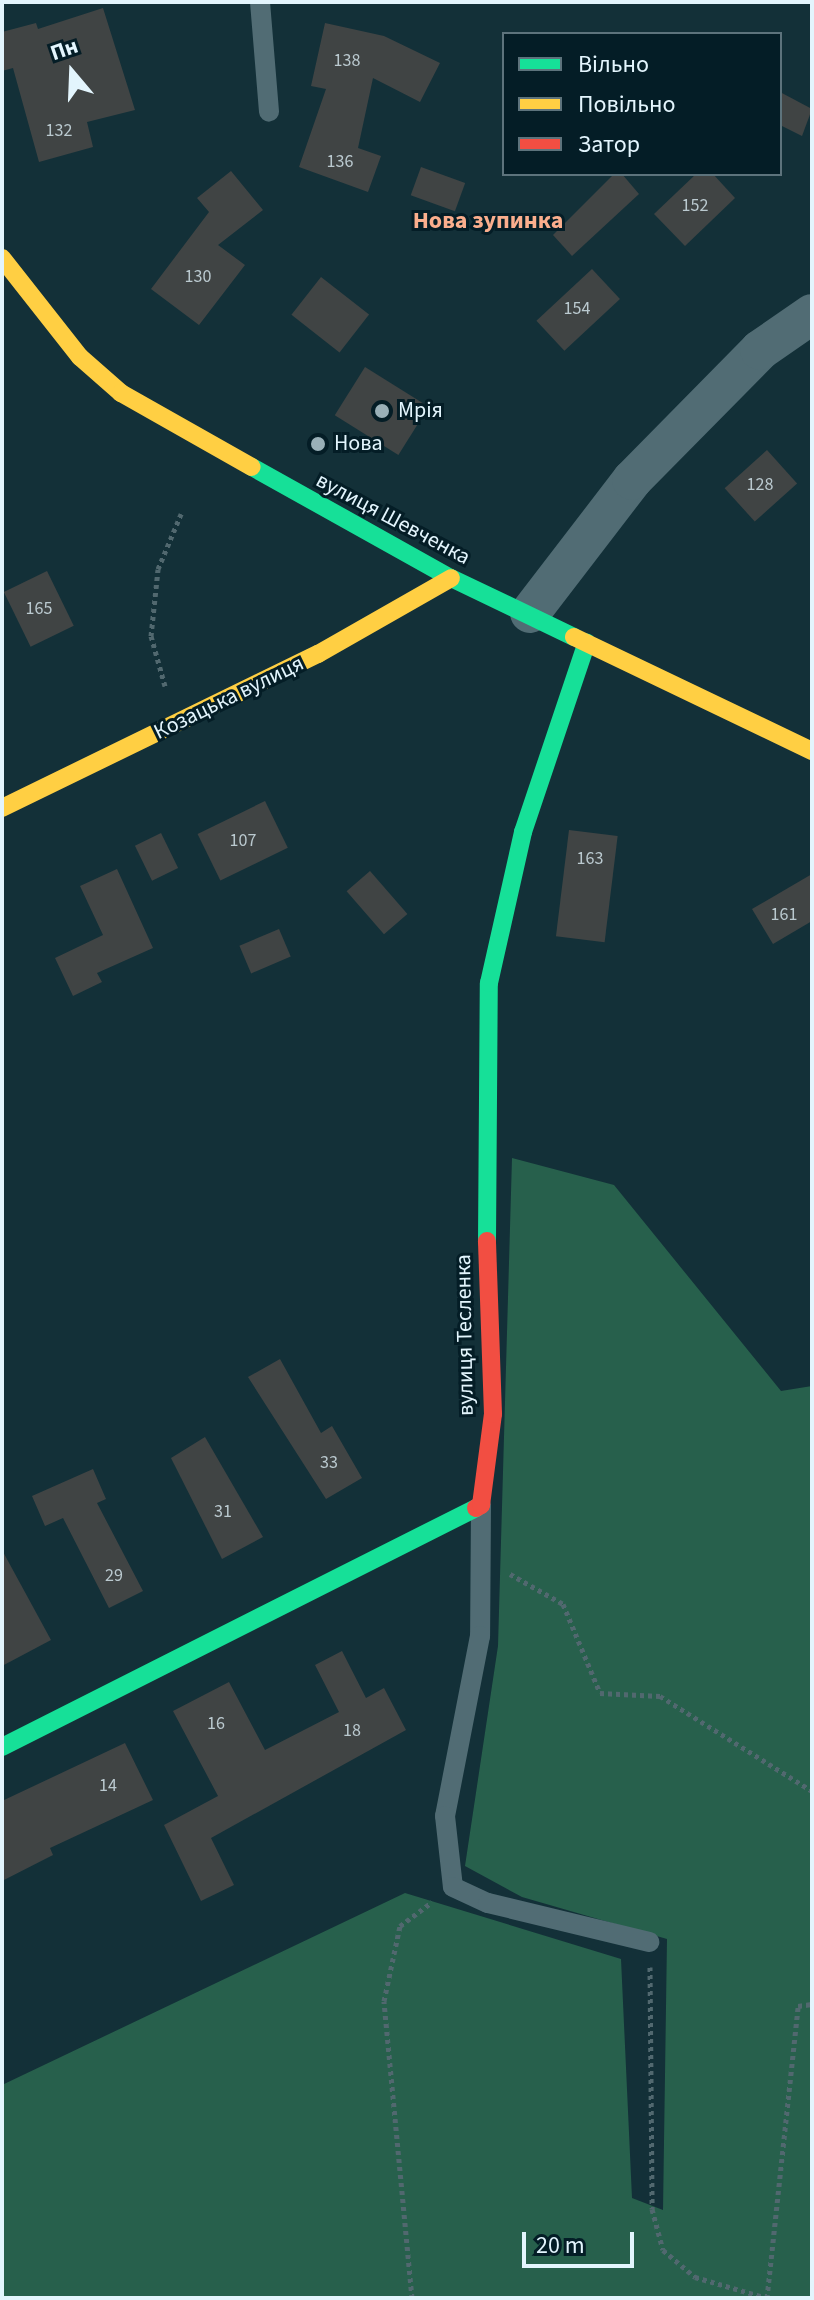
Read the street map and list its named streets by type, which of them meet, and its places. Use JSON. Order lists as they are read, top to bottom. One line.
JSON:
{"streets":{"street":["вулиця Шевченка","Козацька вулиця","вулиця Тесленка"]},"crossings":[["вулиця Шевченка","Козацька вулиця"],["вулиця Шевченка","вулиця Тесленка"]],"districts":["Нова зупинка"],"places":["Мрія","Нова"],"house_numbers":["138","132","136","152","130","154","128","165","107","163","161","33","31","29","16","18","14"],"legend":["Вільно","Повільно","Затор"],"scale_bar":"20 m","north":"top"}
